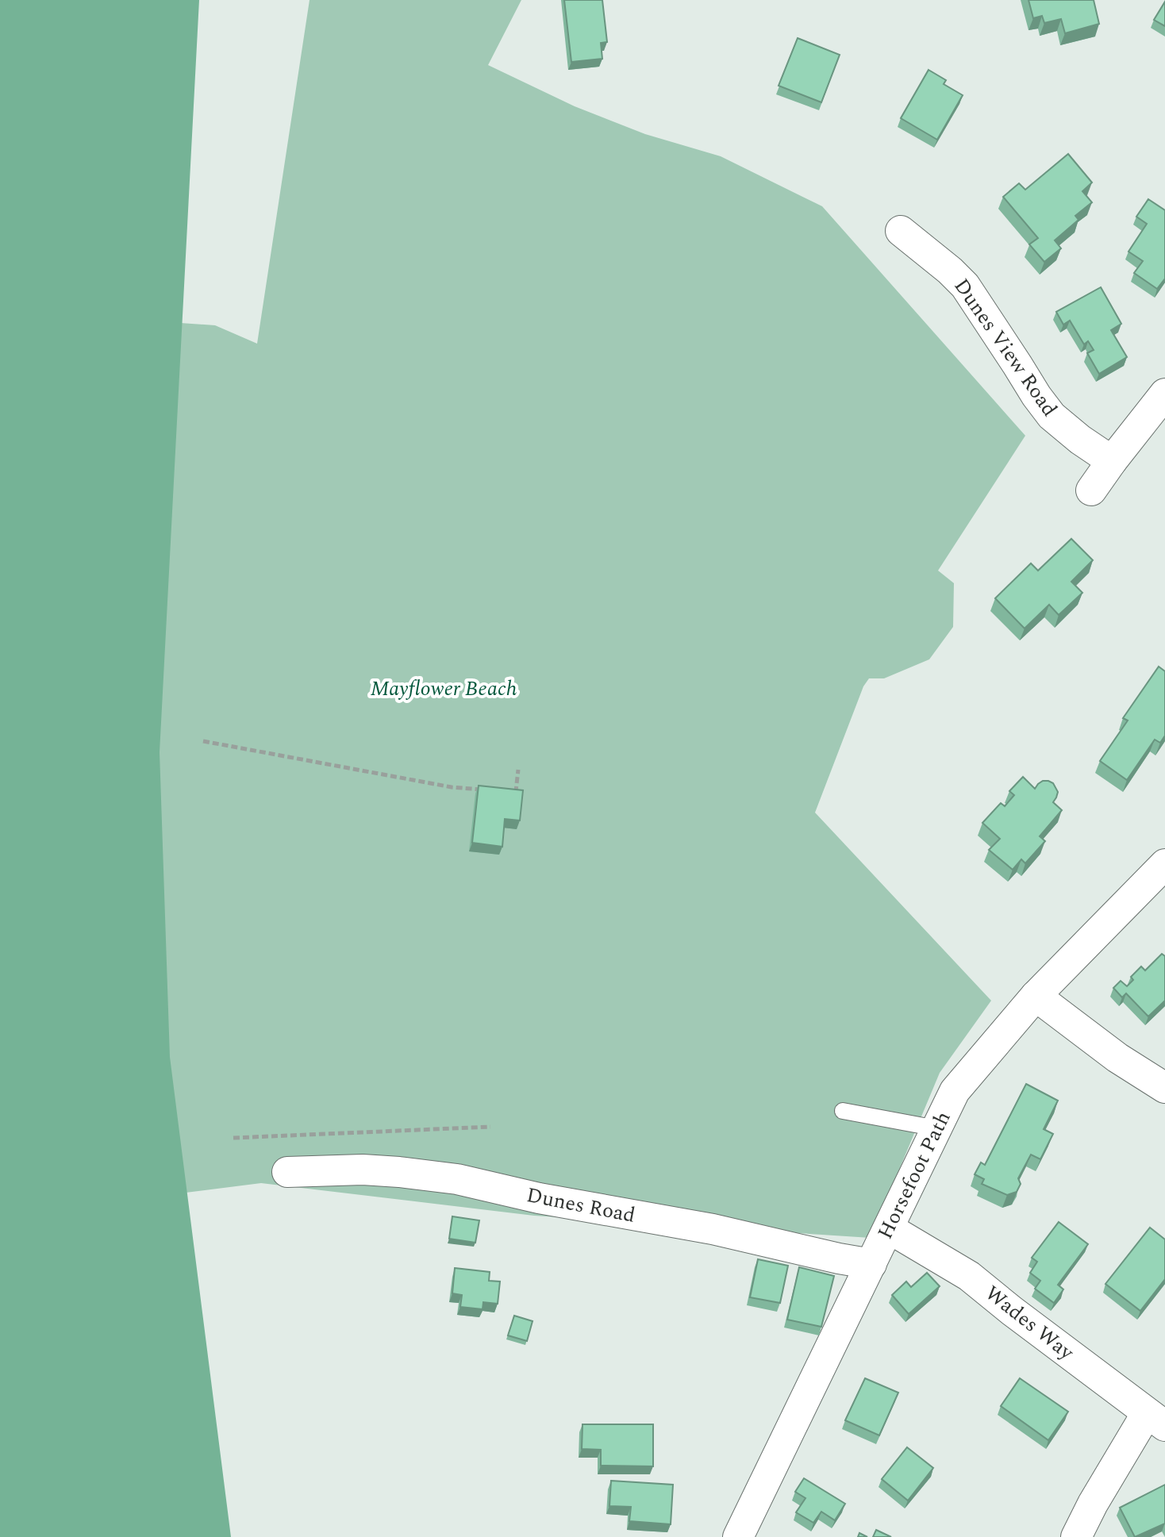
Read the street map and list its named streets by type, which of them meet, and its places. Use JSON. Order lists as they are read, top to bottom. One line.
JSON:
{"streets":{"street":["Dunes View Road","Horsefoot Path","Dunes Road","Wades Way"]},"crossings":[["Horsefoot Path","Dunes Road"],["Horsefoot Path","Wades Way"]],"parks":["Mayflower Beach"]}
